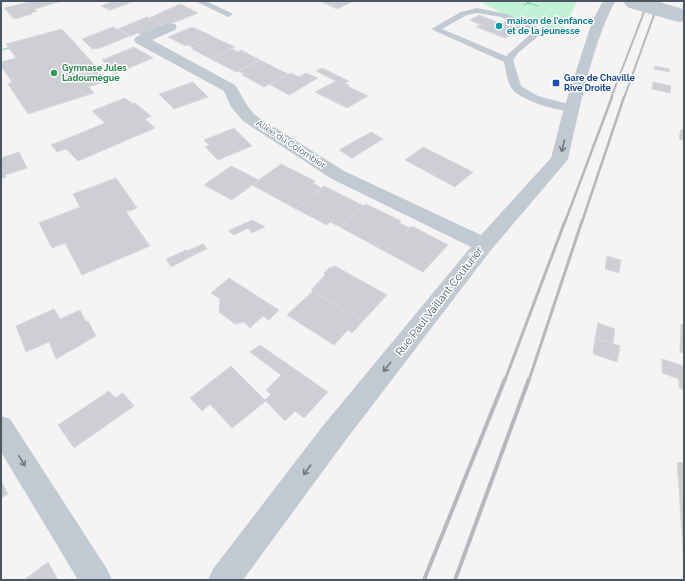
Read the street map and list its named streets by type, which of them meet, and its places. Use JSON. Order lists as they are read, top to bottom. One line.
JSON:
{"streets":{"street":["Allée du Colombier","Rue Paul Vaillant Couturier"]},"crossings":[["Allée du Colombier","Rue Paul Vaillant Couturier"]],"one_way":["Rue Paul Vaillant Couturier"],"places":{"other":["maison de l'enfance et de la jeunesse","Gymnase Jules Ladoumègue"],"transit":["Gare de Chaville Rive Droite"]}}
